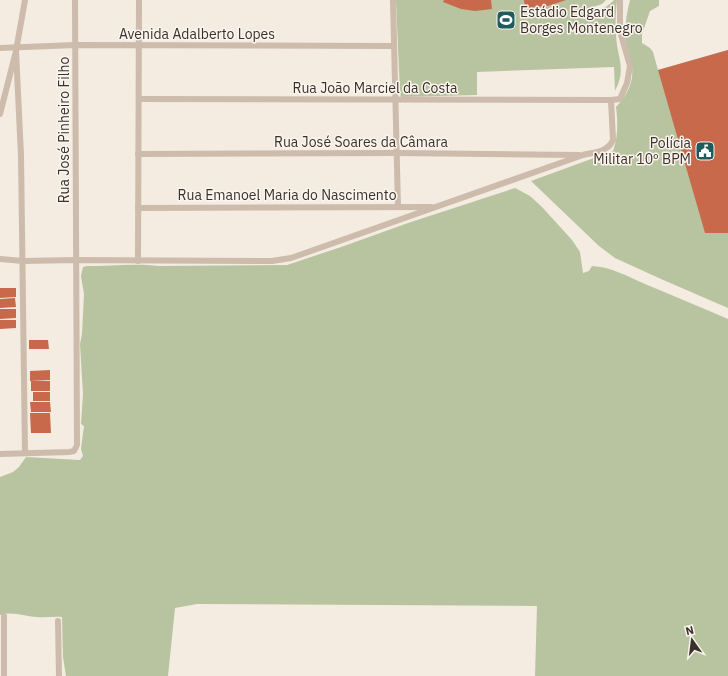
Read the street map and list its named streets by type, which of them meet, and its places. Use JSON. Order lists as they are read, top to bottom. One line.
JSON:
{"streets":{"street":["Avenida Adalberto Lopes","Rua João Marciel da Costa","Rua José Pinheiro Filho","Rua José Soares da Câmara","Rua Emanoel Maria do Nascimento"]},"crossings":[["Avenida Adalberto Lopes","Rua José Pinheiro Filho"]],"places":{"sports":["Estádio Edgard Borges Montenegro"],"public building":["Polícia Militar 10º BPM"]},"north":"top"}
